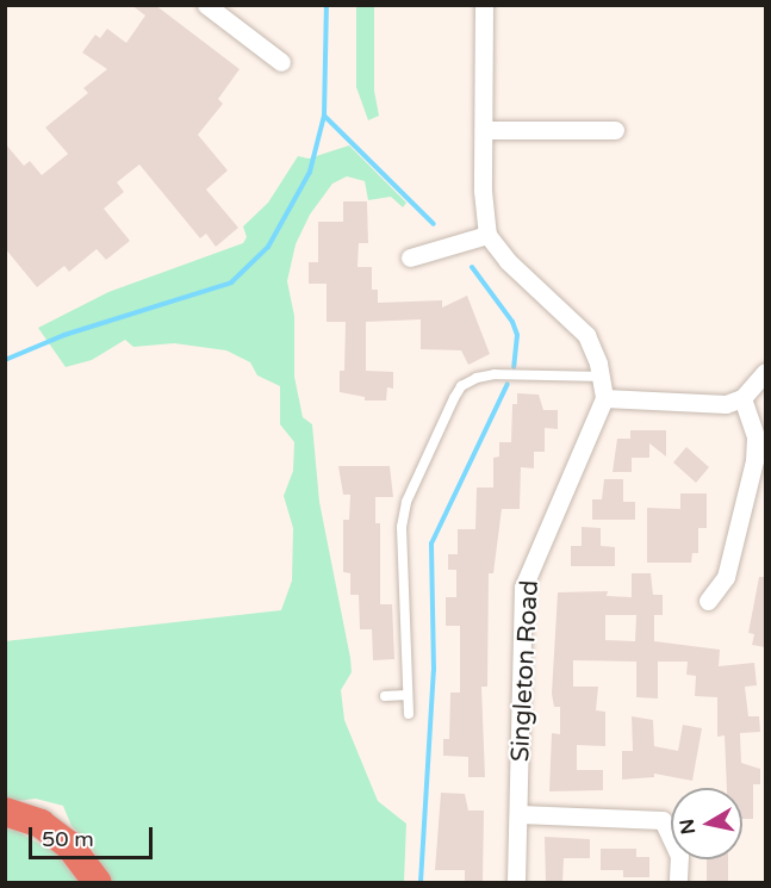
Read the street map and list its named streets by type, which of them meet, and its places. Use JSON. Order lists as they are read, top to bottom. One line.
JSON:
{"streets":{"street":["Singleton Road"]},"scale_bar":"50 m","north":"left"}
